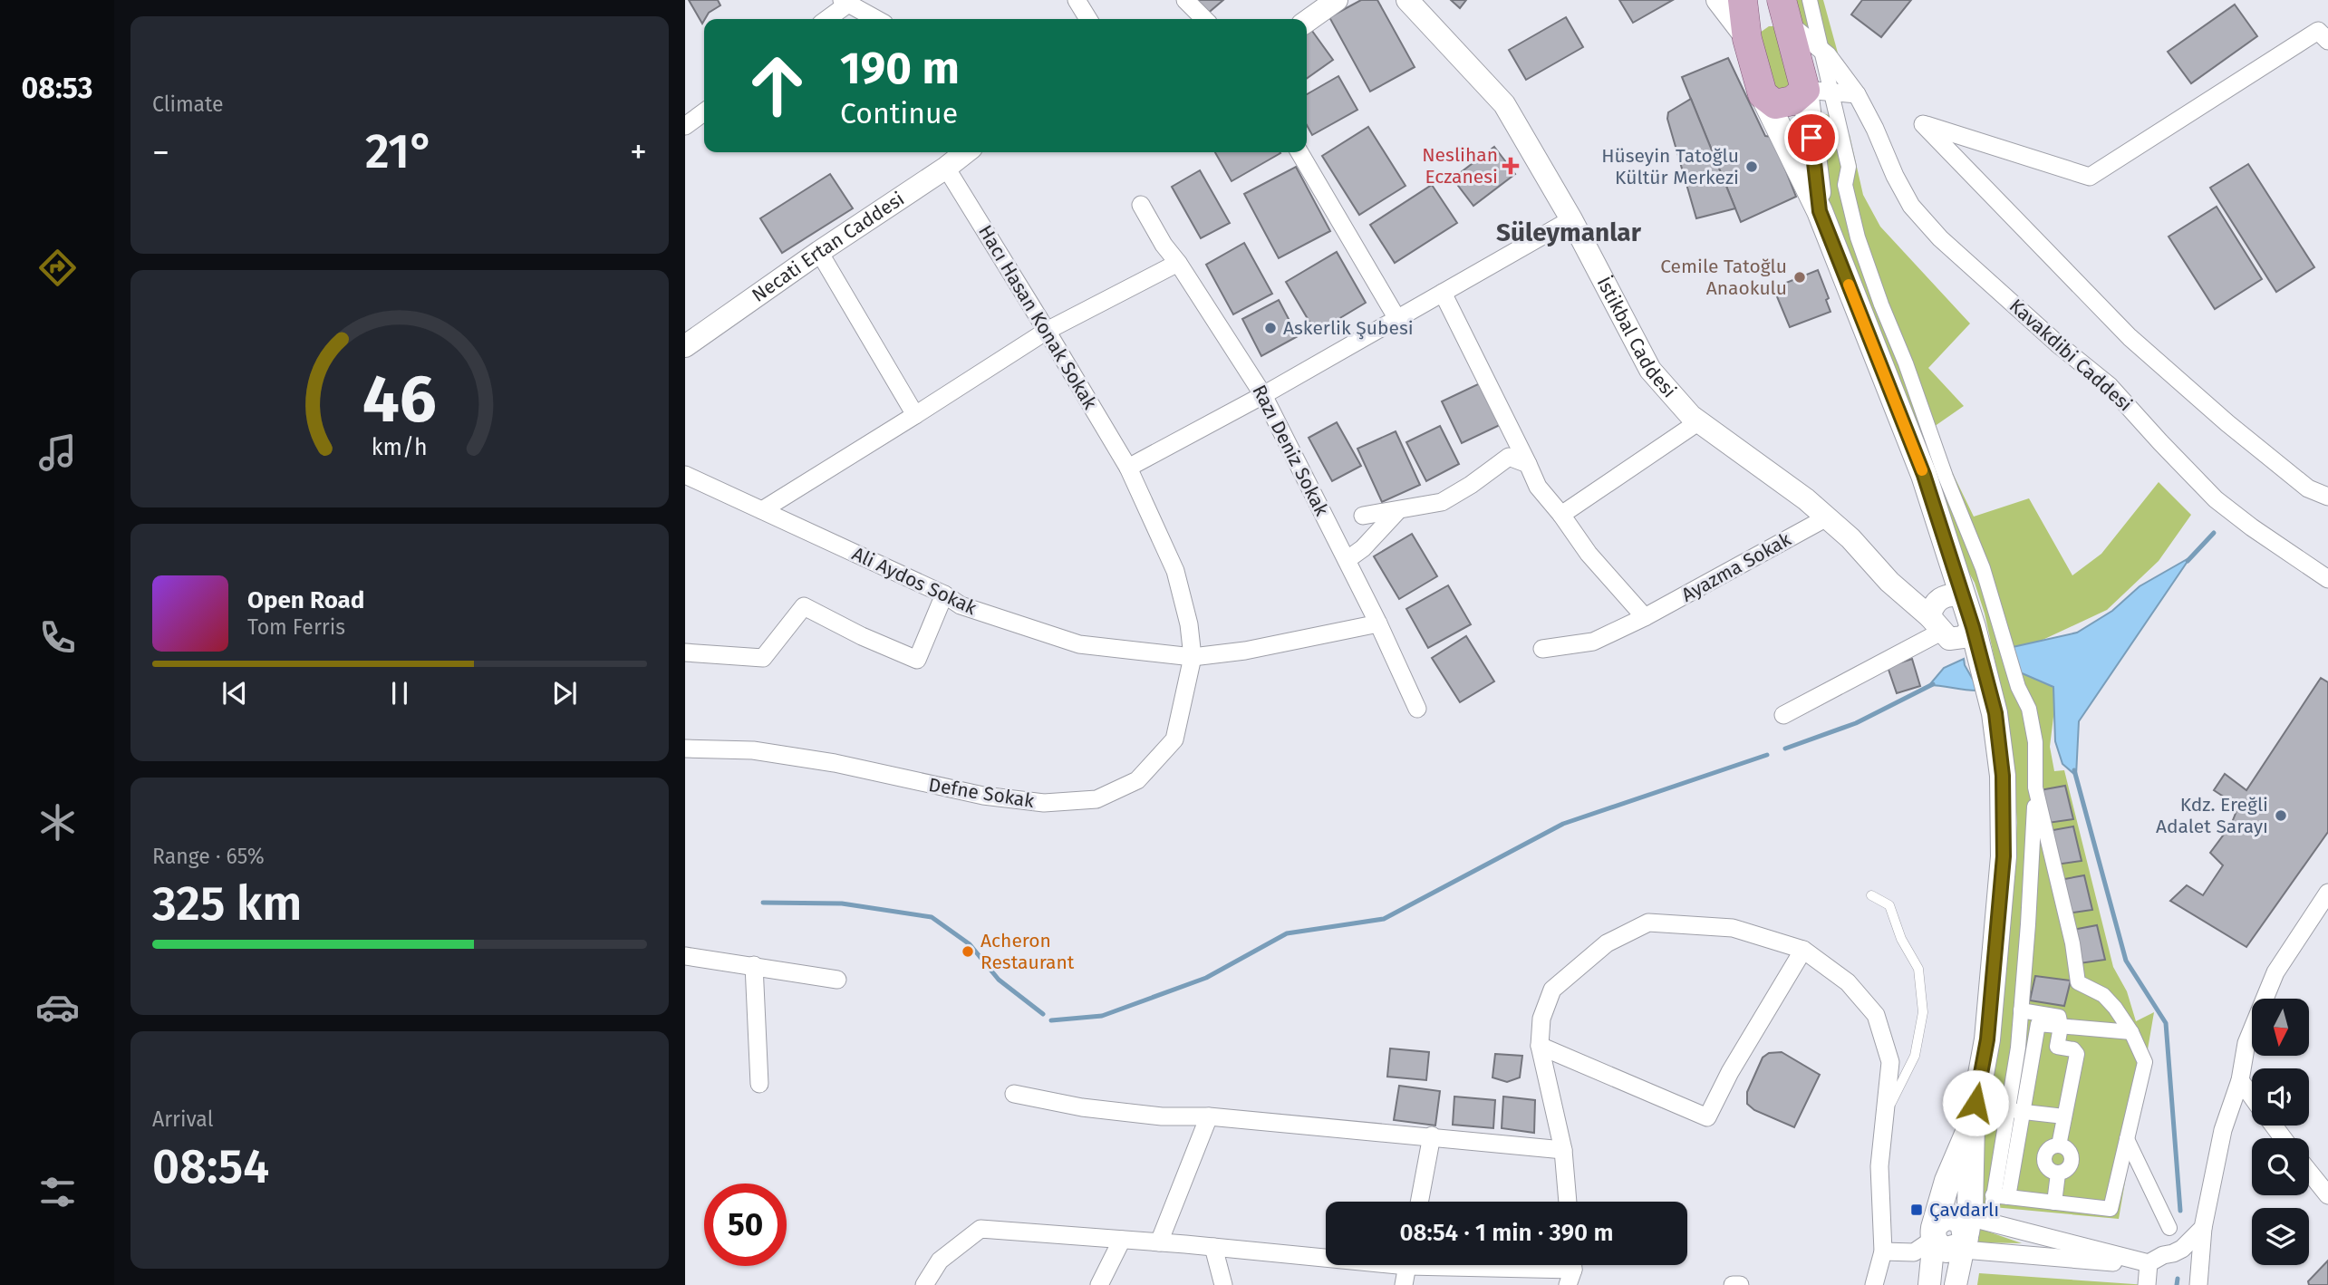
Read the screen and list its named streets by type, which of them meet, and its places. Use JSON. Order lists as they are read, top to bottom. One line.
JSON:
{"streets":{"street":["Necati Ertan Caddesi","Hacı Hasan Konak Sokak","İstikbal Caddesi","Kavakdibi Caddesi","Razı Deniz Sokak","Ayazma Sokak","Ali Aydos Sokak","Defne Sokak"]},"crossings":[["Necati Ertan Caddesi","Hacı Hasan Konak Sokak"],["Hacı Hasan Konak Sokak","Ali Aydos Sokak"],["Hacı Hasan Konak Sokak","Defne Sokak"],["İstikbal Caddesi","Ayazma Sokak"],["Razı Deniz Sokak","Ali Aydos Sokak"],["Ali Aydos Sokak","Defne Sokak"]],"districts":["Süleymanlar"],"places":{"health":["Neslihan Eczanesi"],"other":["Hüseyin Tatoğlu Kültür Merkezi","Cemile Tatoğlu Anaokulu","Askerlik Şubesi","Kdz. Ereğli Adalet Sarayı","Acheron Restaurant"],"transit":["Çavdarlı"]},"north":"bottom","page":{"tabs":"08:53","tile":["Climate",["Range · 65%","325 km"],["Arrival","08:54"]],"turn":["190 m","Continue"],"heat":["−","21°","+"],"song":["Open Road","Tom Ferris"],"limit":"50","trip":"08:54 · 1 min · 390 m","gauge":["46","km/h"]}}
